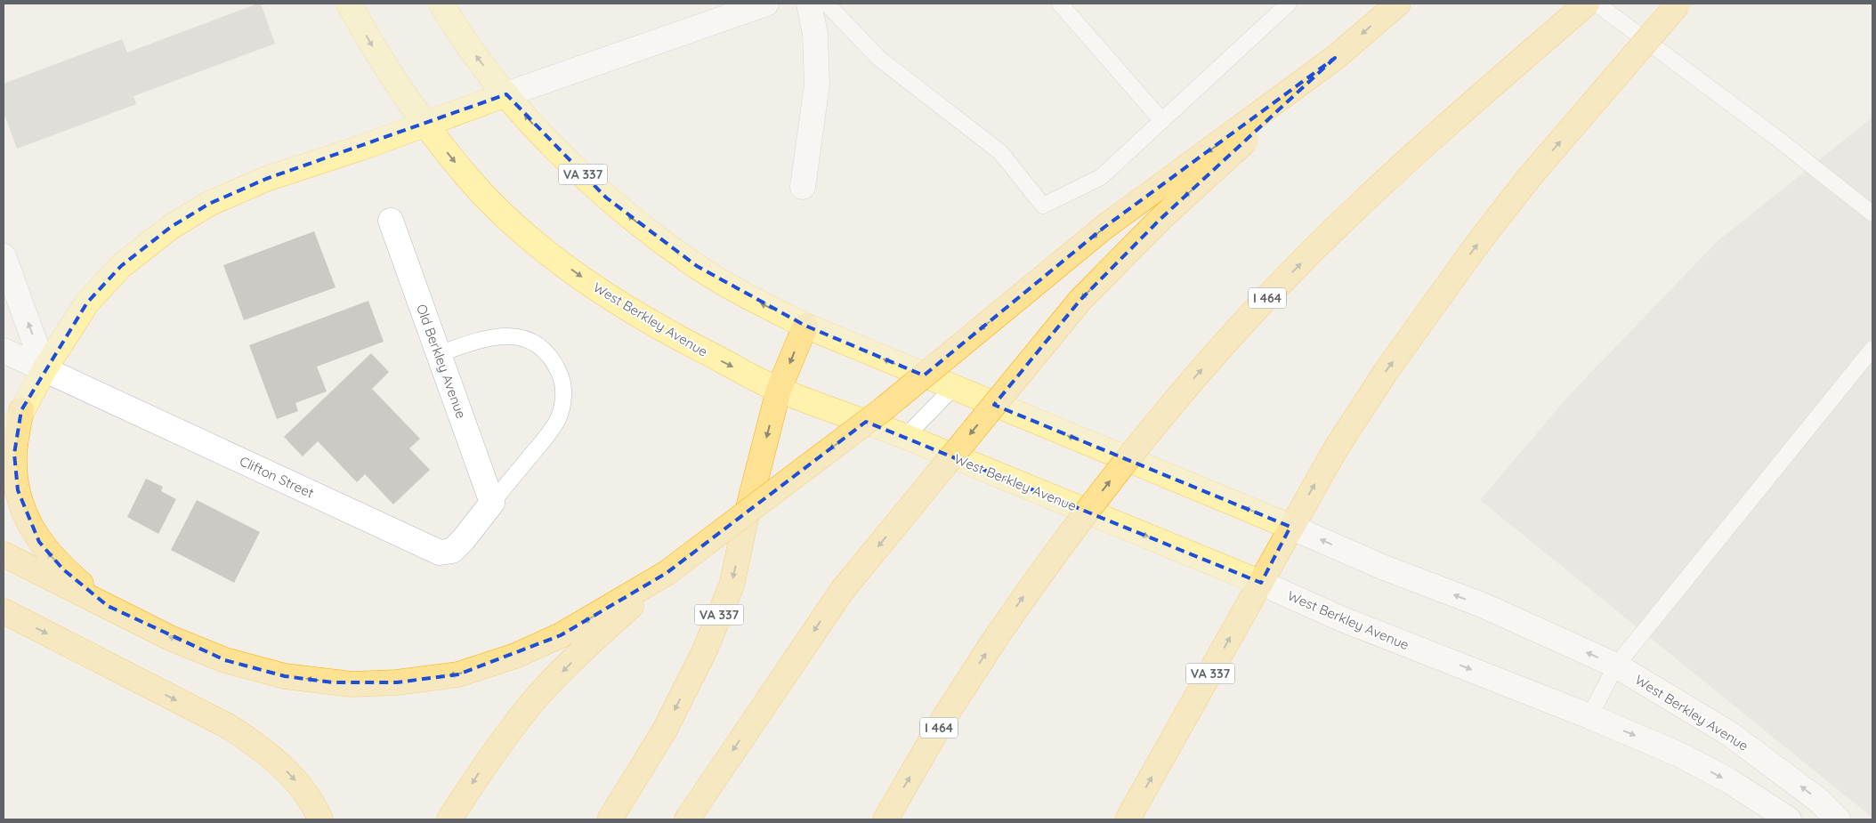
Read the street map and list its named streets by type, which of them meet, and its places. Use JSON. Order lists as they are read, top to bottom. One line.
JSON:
{"streets":{"highway":["VA 337","I 464"],"main road":["West Berkley Avenue"],"street":["Old Berkley Avenue","Clifton Street"]},"crossings":[["VA 337","West Berkley Avenue"],["Old Berkley Avenue","Clifton Street"]]}
